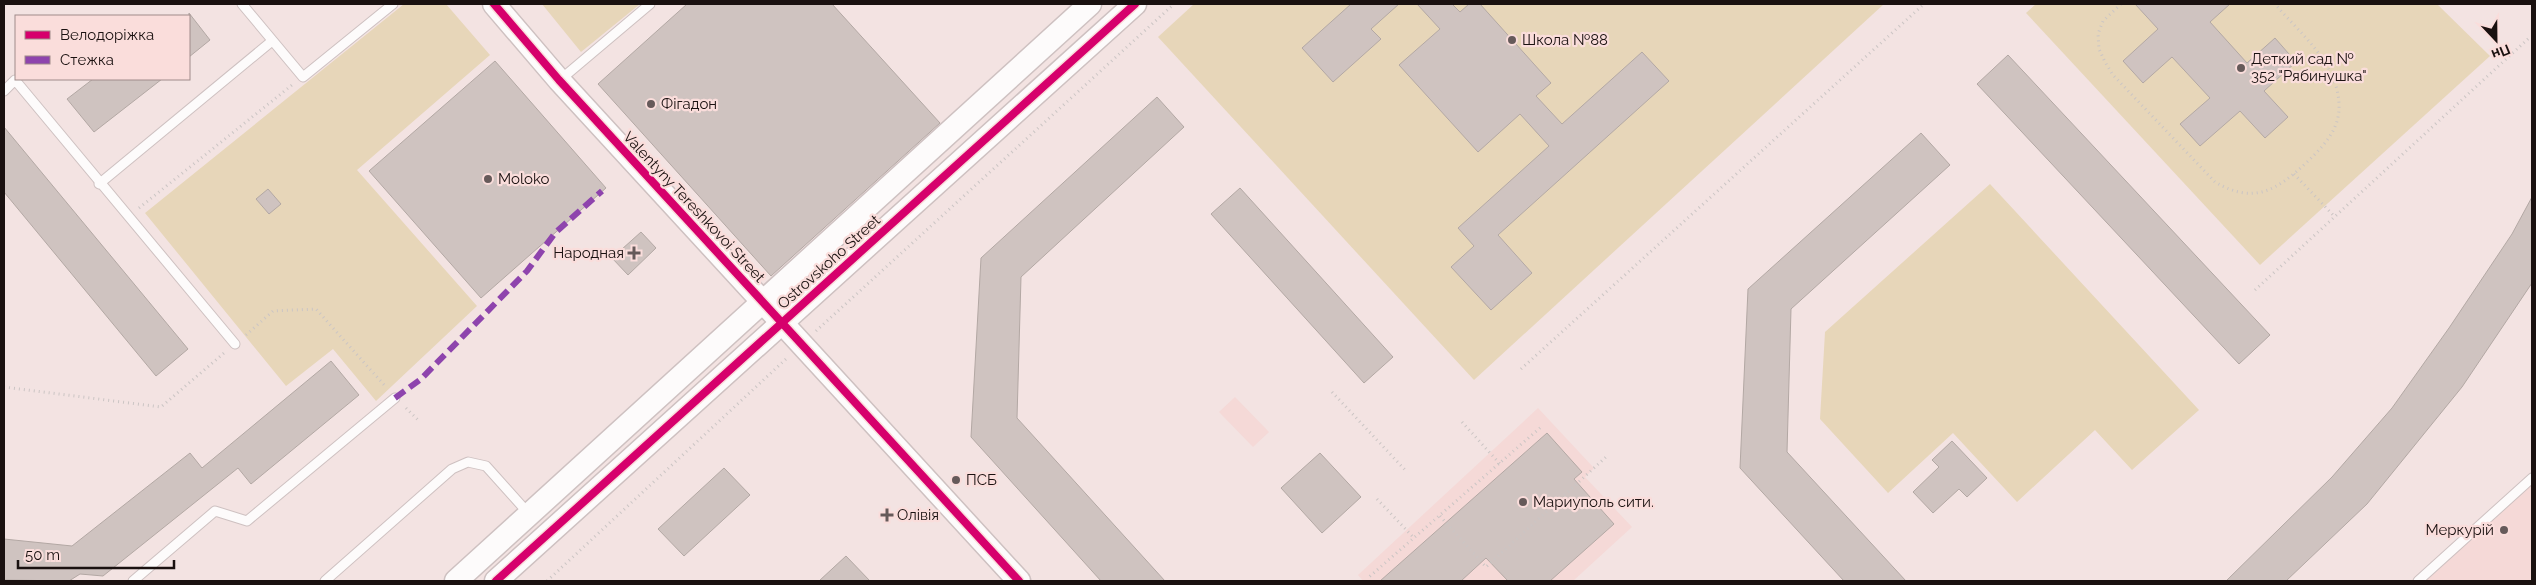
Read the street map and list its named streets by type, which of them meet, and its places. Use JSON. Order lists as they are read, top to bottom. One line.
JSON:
{"streets":{"street":["Valentyny Tereshkovoi Street","Ostrovskoho Street"]},"crossings":[["Valentyny Tereshkovoi Street","Ostrovskoho Street"]],"places":{"other":["Школа №88","Деткий сад № 352 \"Рябинушка\"","Фігадон","Moloko","ПСБ","Мариуполь сити.","Меркурій"],"health":["Народная","Олівія"]},"legend":["Велодоріжка","Стежка"],"scale_bar":"50 m","north":"bottom"}
